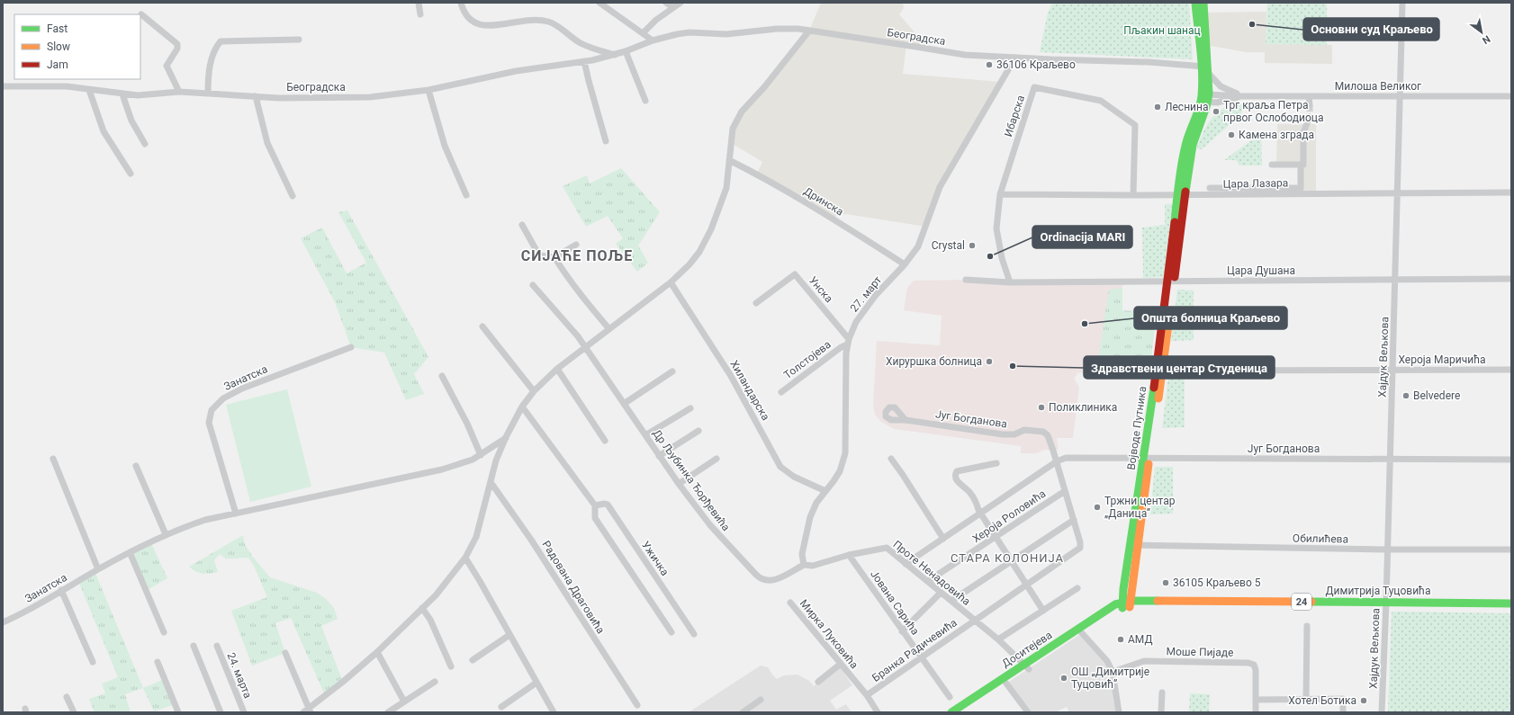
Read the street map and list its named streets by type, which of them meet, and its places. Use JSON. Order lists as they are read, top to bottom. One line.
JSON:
{"streets":{"main road":["Војводе Путника","Димитрија Туцовића","24","Доситејева"],"street":["Београдска","Милоша Великог","Ибарска","Цара Лазара","Дринска","Цара Душана","Унска","27. март","Хајдук Вељкова","Толстојева","Хероја Маричића","Занатска","Хиландарска","Југ Богданова","Др Љубинка Ђорђевића","Хероја Роловића","Обилићева","Ужичка","Проте Ненадовића","Радована Драговића","Јована Сарића","Мирка Луковића","Бранка Радичевића","Моше Пијаде","24. марта"]},"crossings":[["Београдска","27. март"],["Милоша Великог","Хајдук Вељкова"],["Ибарска","Цара Лазара"],["Ибарска","Цара Душана"],["Цара Лазара","Хајдук Вељкова"],["Цара Лазара","Војводе Путника"],["Дринска","27. март"],["Цара Душана","Хајдук Вељкова"],["Цара Душана","Војводе Путника"],["Унска","27. март"],["Унска","Толстојева"],["27. март","Толстојева"],["27. март","Хиландарска"],["27. март","Др Љубинка Ђорђевића"],["27. март","Проте Ненадовића"],["Хајдук Вељкова","Хероја Маричића"],["Хајдук Вељкова","Југ Богданова"],["Хајдук Вељкова","Обилићева"],["Хајдук Вељкова","Димитрија Туцовића"],["Хероја Маричића","Војводе Путника"],["Југ Богданова","Војводе Путника"],["Југ Богданова","Проте Ненадовића"],["Војводе Путника","Обилићева"],["Војводе Путника","Димитрија Туцовића"],["Војводе Путника","Доситејева"],["Др Љубинка Ђорђевића","Проте Ненадовића"],["Хероја Роловића","Проте Ненадовића"],["Проте Ненадовића","Јована Сарића"],["Проте Ненадовића","Доситејева"],["Проте Ненадовића","Бранка Радичевића"],["Димитрија Туцовића","Доситејева"],["Јована Сарића","Бранка Радичевића"],["Мирка Луковића","Бранка Радичевића"]],"districts":["СИЈАЋЕ ПОЉЕ","СТАРА КОЛОНИЈА"],"parks":["Пљакин шанац"],"places":["Основни суд Краљево","36106 Краљево","Леснина","Трг краља Петра првог Ослободиоца","Камена зграда","Crystal","Ordinacija MARI","Општа болница Краљево","Хируршка болница","Здравствени центар Студеница","Belvedere","Поликлиника","Тржни центар „Даница”","36105 Краљево 5","АМД","ОШ „Димитрије Туцовић”","Хотел Ботика"],"legend":["Fast","Slow","Jam"],"north":"bottom right"}
